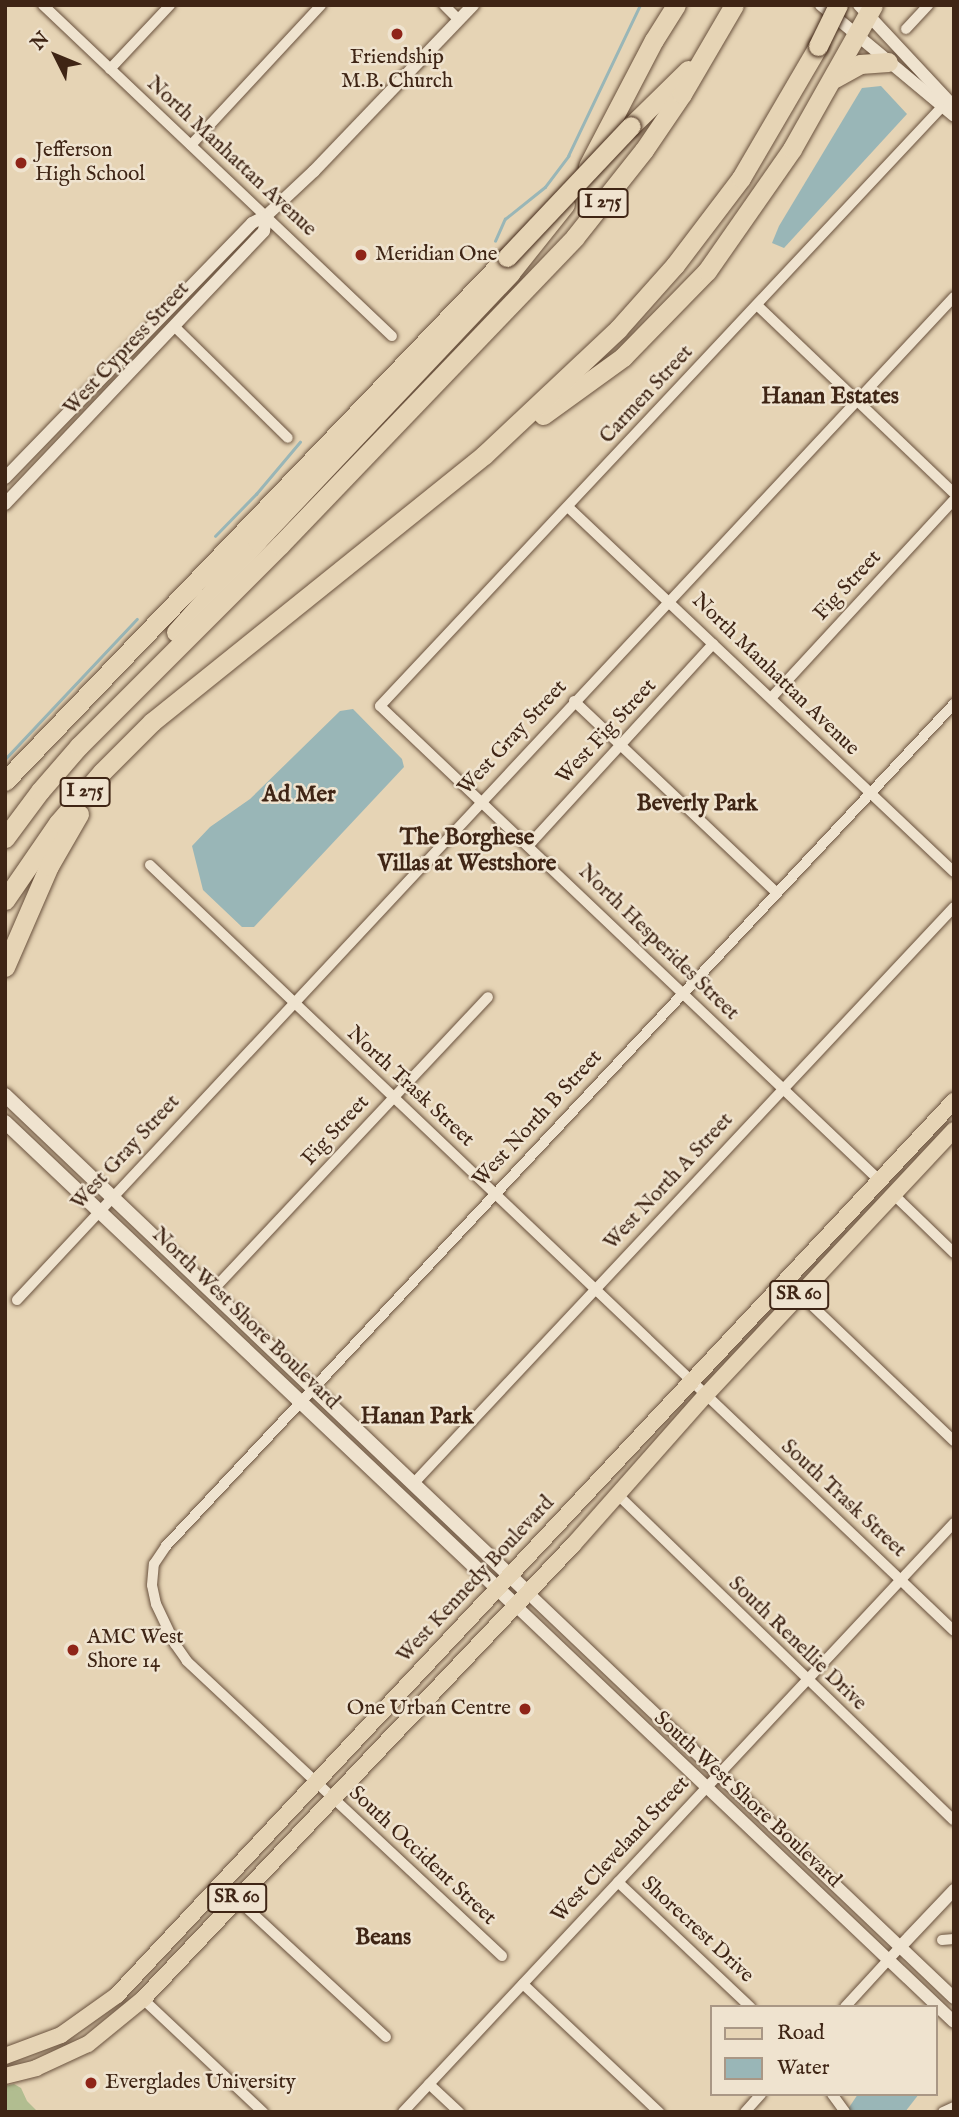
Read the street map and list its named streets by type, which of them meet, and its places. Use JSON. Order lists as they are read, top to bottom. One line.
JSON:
{"streets":{"highway":["I 275"],"main road":["SR 60","North West Shore Boulevard","West Kennedy Boulevard"],"street":["North Manhattan Avenue","West Cypress Street","Carmen Street","Fig Street","West Fig Street","West Gray Street","North Hesperides Street","North Trask Street","West North B Street","West North A Street","South Trask Street","South Renellie Drive","South West Shore Boulevard","West Cleveland Street","South Occident Street","Shorecrest Drive"]},"crossings":[["North Manhattan Avenue","West Cypress Street"],["North Manhattan Avenue","Carmen Street"],["North Manhattan Avenue","Fig Street"],["North Manhattan Avenue","West Fig Street"],["North Manhattan Avenue","West Gray Street"],["North Manhattan Avenue","West North B Street"],["Carmen Street","North Hesperides Street"],["Fig Street","North Trask Street"],["West Fig Street","North Hesperides Street"],["West Gray Street","North Hesperides Street"],["West Gray Street","North Trask Street"],["West Gray Street","North West Shore Boulevard"],["North Hesperides Street","West North B Street"],["North Hesperides Street","West North A Street"],["North Hesperides Street","West Kennedy Boulevard"],["North Trask Street","West North B Street"],["North Trask Street","West North A Street"],["North Trask Street","SR 60"],["North Trask Street","South Trask Street"],["North Trask Street","West Kennedy Boulevard"],["West North B Street","North West Shore Boulevard"],["West North B Street","South Occident Street"],["SR 60","North West Shore Boulevard"],["SR 60","South Trask Street"],["SR 60","South Renellie Drive"],["SR 60","South West Shore Boulevard"],["SR 60","South Occident Street"],["North West Shore Boulevard","West Kennedy Boulevard"],["North West Shore Boulevard","South West Shore Boulevard"],["South Trask Street","West Cleveland Street"],["West Kennedy Boulevard","South Occident Street"],["South Renellie Drive","West Cleveland Street"],["South West Shore Boulevard","West Cleveland Street"],["West Cleveland Street","Shorecrest Drive"]],"districts":["Hanan Estates","Ad Mer","Beverly Park","The Borghese Villas at Westshore","Hanan Park","Beans"],"places":["Friendship M.B. Church","Jefferson High School","Meridian One","AMC West Shore 14","One Urban Centre","Everglades University"],"legend":["Road","Water"],"north":"top left"}
